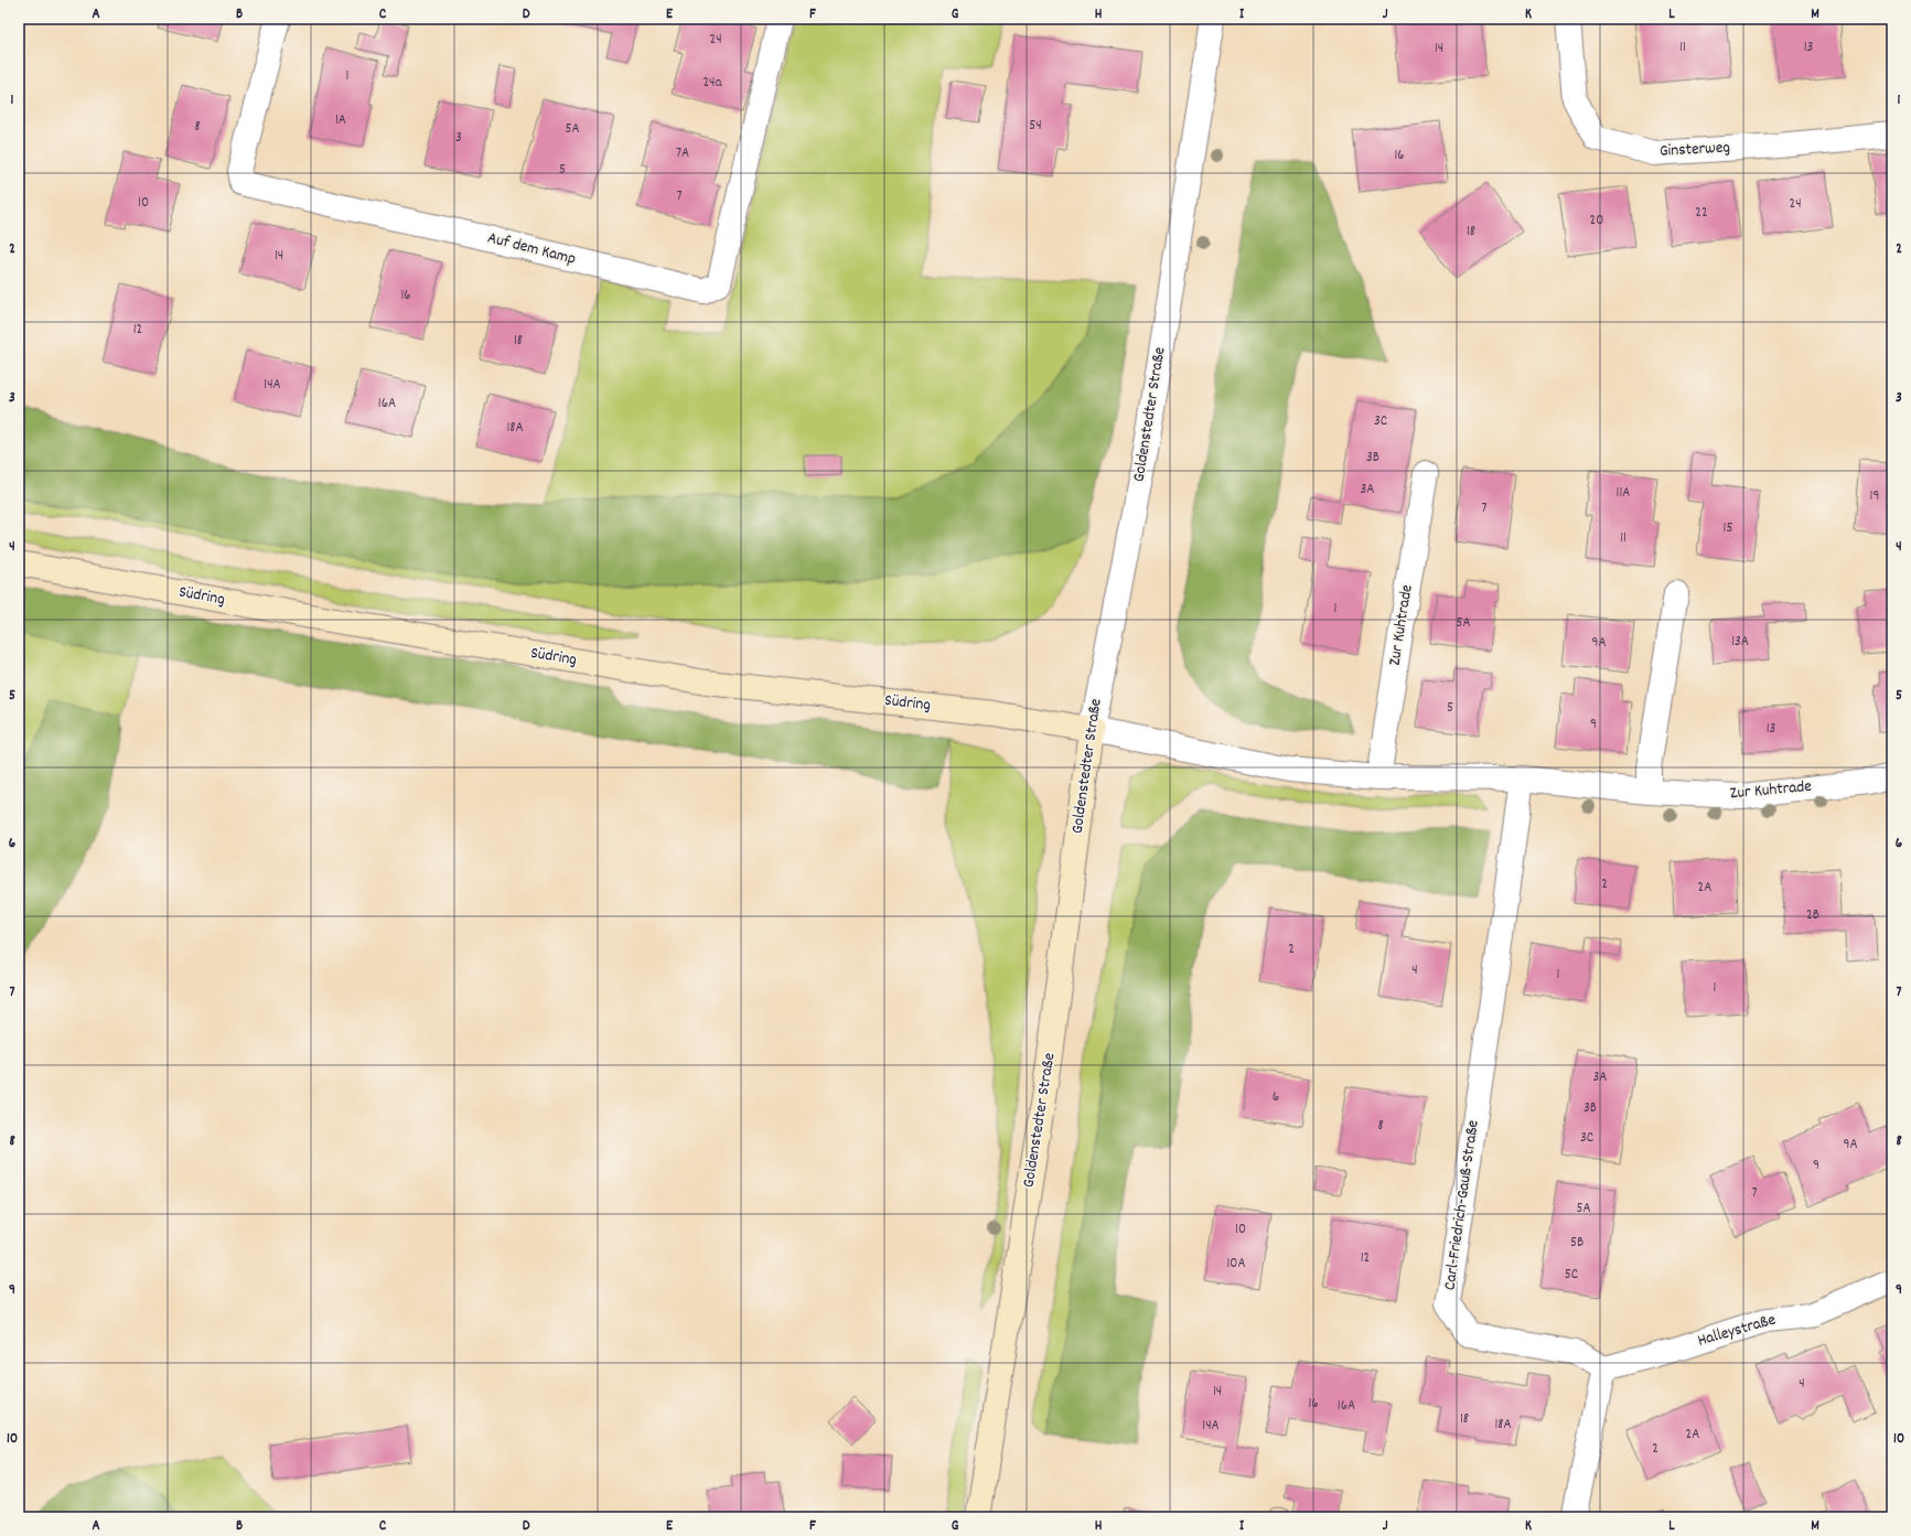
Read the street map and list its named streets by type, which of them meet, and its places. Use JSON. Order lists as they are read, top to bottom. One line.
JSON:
{"streets":{"main road":["Goldenstedter Straße","Südring"],"street":["Ginsterweg","Auf dem Kamp","Zur Kuhtrade","Carl-Friedrich-Gauß-Straße","Halleystraße"]},"crossings":[["Goldenstedter Straße","Südring"],["Goldenstedter Straße","Zur Kuhtrade"],["Südring","Zur Kuhtrade"],["Zur Kuhtrade","Carl-Friedrich-Gauß-Straße"],["Carl-Friedrich-Gauß-Straße","Halleystraße"]],"house_numbers":["24","11","13","14","1","24a","1A","54","8","5A","3","7A","16","5","7","10","24","22","20","18","14","16","12","18","14A","16A","3C","18A","3B","3A","11A","19","7","15","11","1","5A","13A","9A","5","9","13","2","2A","2B","2","4","1","1","3A","6","3B","8","3C","9A","9","7","5A","10","5B","12","10A","5C","4","14","16","16A","18","18A","14A","2A","2"],"grid":{"columns":["A","B","C","D","E","F","G","H","I","J","K","L","M"],"rows":["1","2","3","4","5","6","7","8","9","10"]}}
